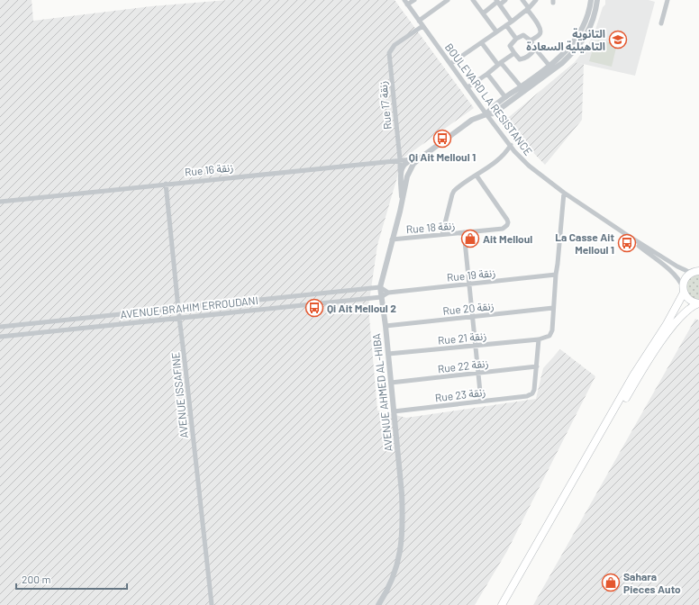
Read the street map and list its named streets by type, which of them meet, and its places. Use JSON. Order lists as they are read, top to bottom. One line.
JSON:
{"streets":{"street":["BOULEVARD LA RESISTANCE","Rue 17 زنقة","Rue 16 زنقة","Rue 18 زنقة","Rue 19 زنقة","AVENUE BRAHIM ERROUDANI","Rue 20 زنقة","Rue 21 زنقة","Rue 22 زنقة","AVENUE AHMED AL-HIBA","Rue 23 زنقة","AVENUE ISSAFINE"]},"crossings":[["BOULEVARD LA RESISTANCE","Rue 17 زنقة"],["BOULEVARD LA RESISTANCE","AVENUE AHMED AL-HIBA"],["Rue 17 زنقة","Rue 16 زنقة"],["Rue 17 زنقة","AVENUE AHMED AL-HIBA"],["Rue 16 زنقة","AVENUE AHMED AL-HIBA"],["Rue 16 زنقة","AVENUE ISSAFINE"],["Rue 18 زنقة","AVENUE AHMED AL-HIBA"],["Rue 19 زنقة","AVENUE BRAHIM ERROUDANI"],["Rue 19 زنقة","AVENUE AHMED AL-HIBA"],["AVENUE BRAHIM ERROUDANI","AVENUE AHMED AL-HIBA"],["AVENUE BRAHIM ERROUDANI","AVENUE ISSAFINE"],["Rue 20 زنقة","AVENUE AHMED AL-HIBA"],["Rue 21 زنقة","AVENUE AHMED AL-HIBA"],["Rue 22 زنقة","AVENUE AHMED AL-HIBA"],["Rue 22 زنقة","Rue 23 زنقة"],["AVENUE AHMED AL-HIBA","Rue 23 زنقة"]],"places":{"school or university":["التانوية التاهيلية السعادة"],"bus stop":["Qi Ait Melloul 1","La Casse Ait Melloul 1","Qi Ait Melloul 2"],"shop":["Ait Melloul","Sahara Pieces Auto"]},"scale_bar":"200 m"}
